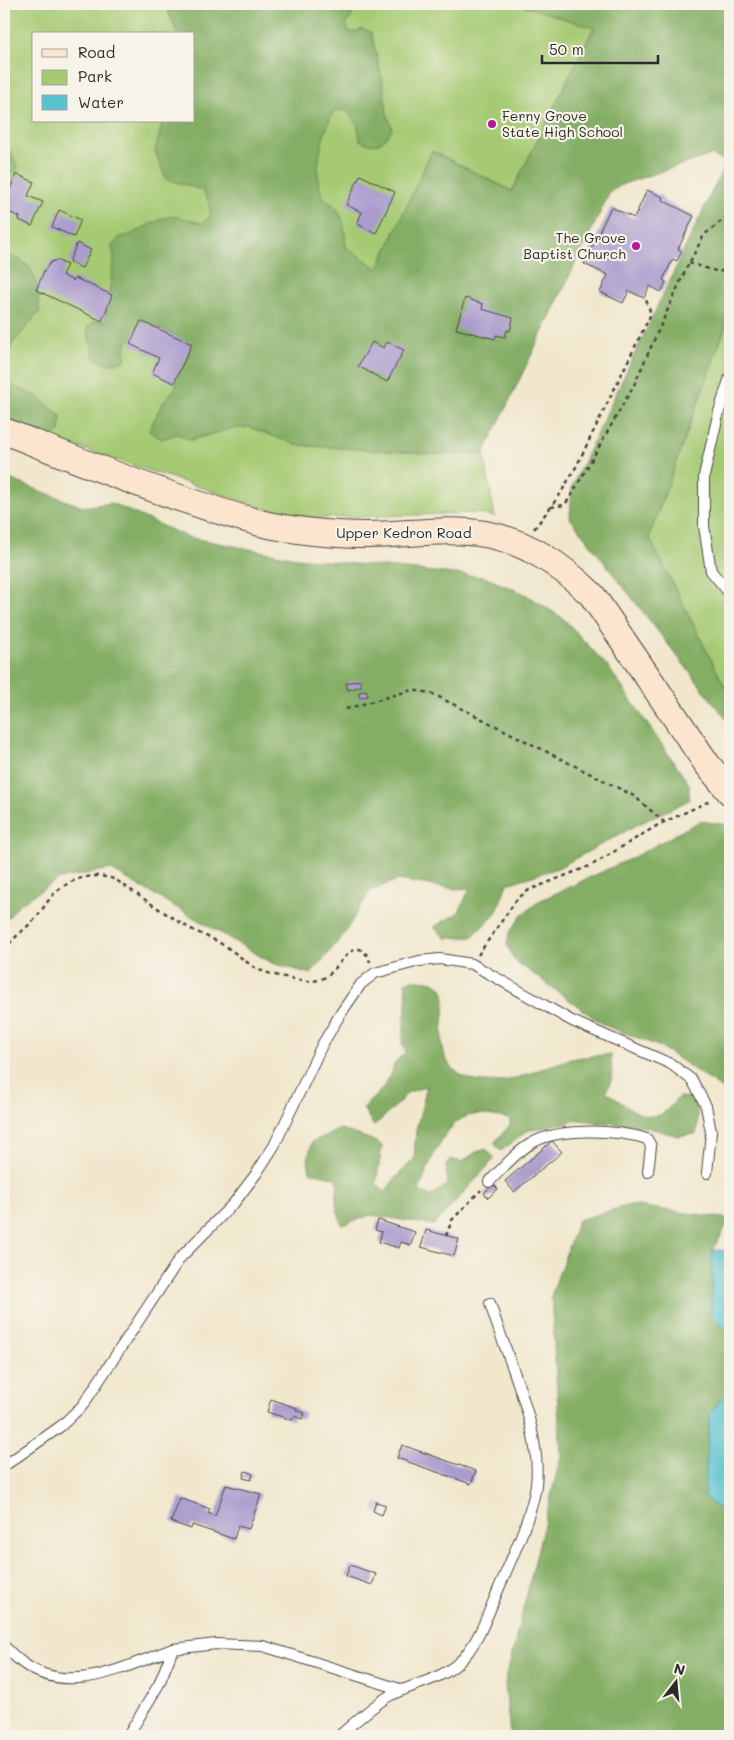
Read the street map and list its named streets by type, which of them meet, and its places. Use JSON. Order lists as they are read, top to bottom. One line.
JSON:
{"streets":{"main road":["Upper Kedron Road"]},"places":["Ferny Grove State High School","The Grove Baptist Church"],"legend":["Road","Park","Water"],"scale_bar":"50 m","north":"top"}
